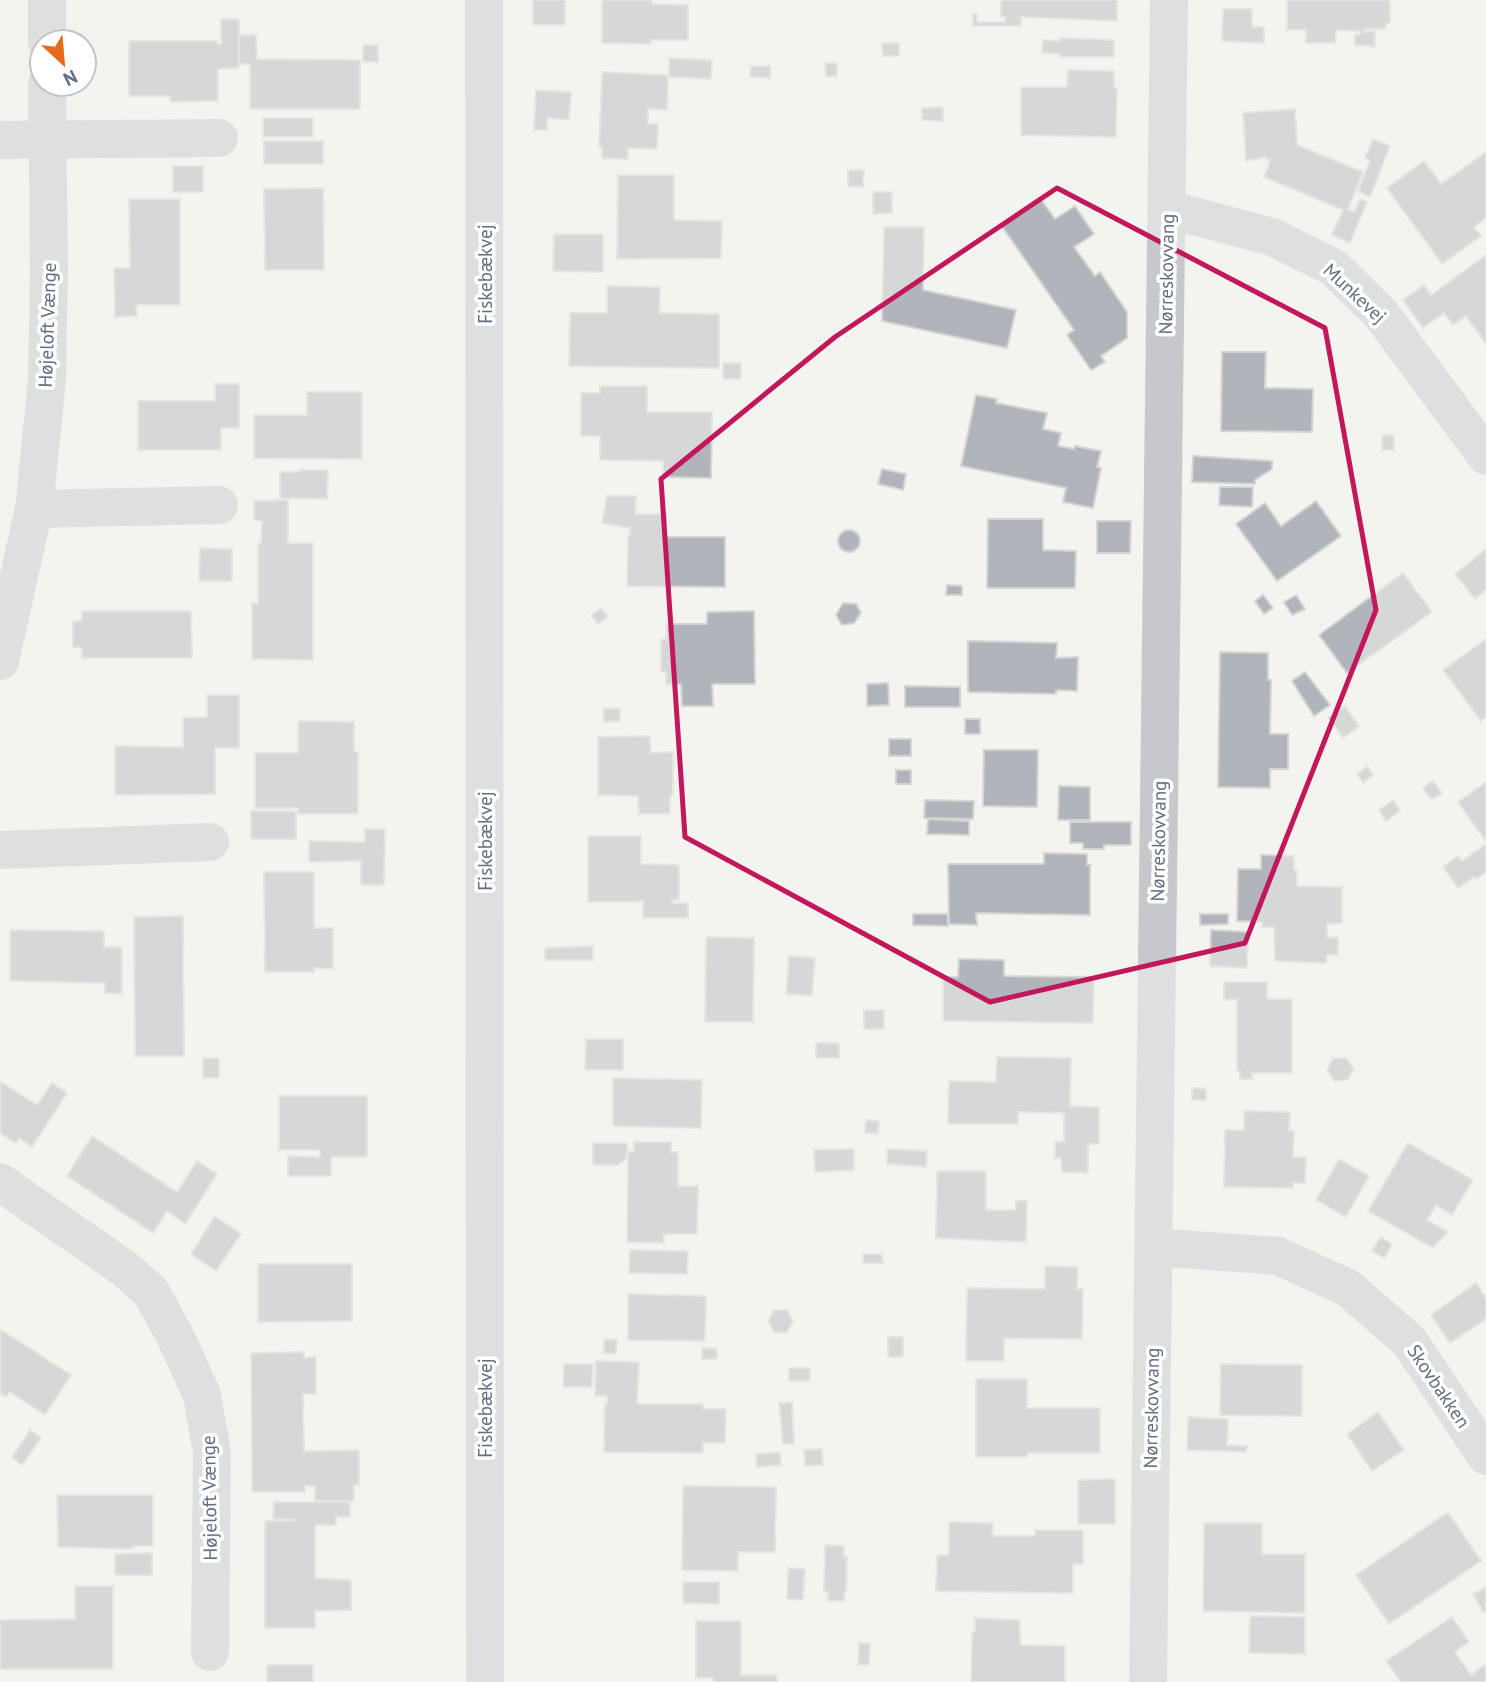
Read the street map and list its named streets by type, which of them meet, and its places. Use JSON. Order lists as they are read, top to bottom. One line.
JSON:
{"streets":{"street":["Fiskebækvej","Nørreskovvang","Munkevej","Højeloft Vænge","Skovbakken"]},"crossings":[["Nørreskovvang","Munkevej"],["Nørreskovvang","Skovbakken"]],"north":"bottom right"}
